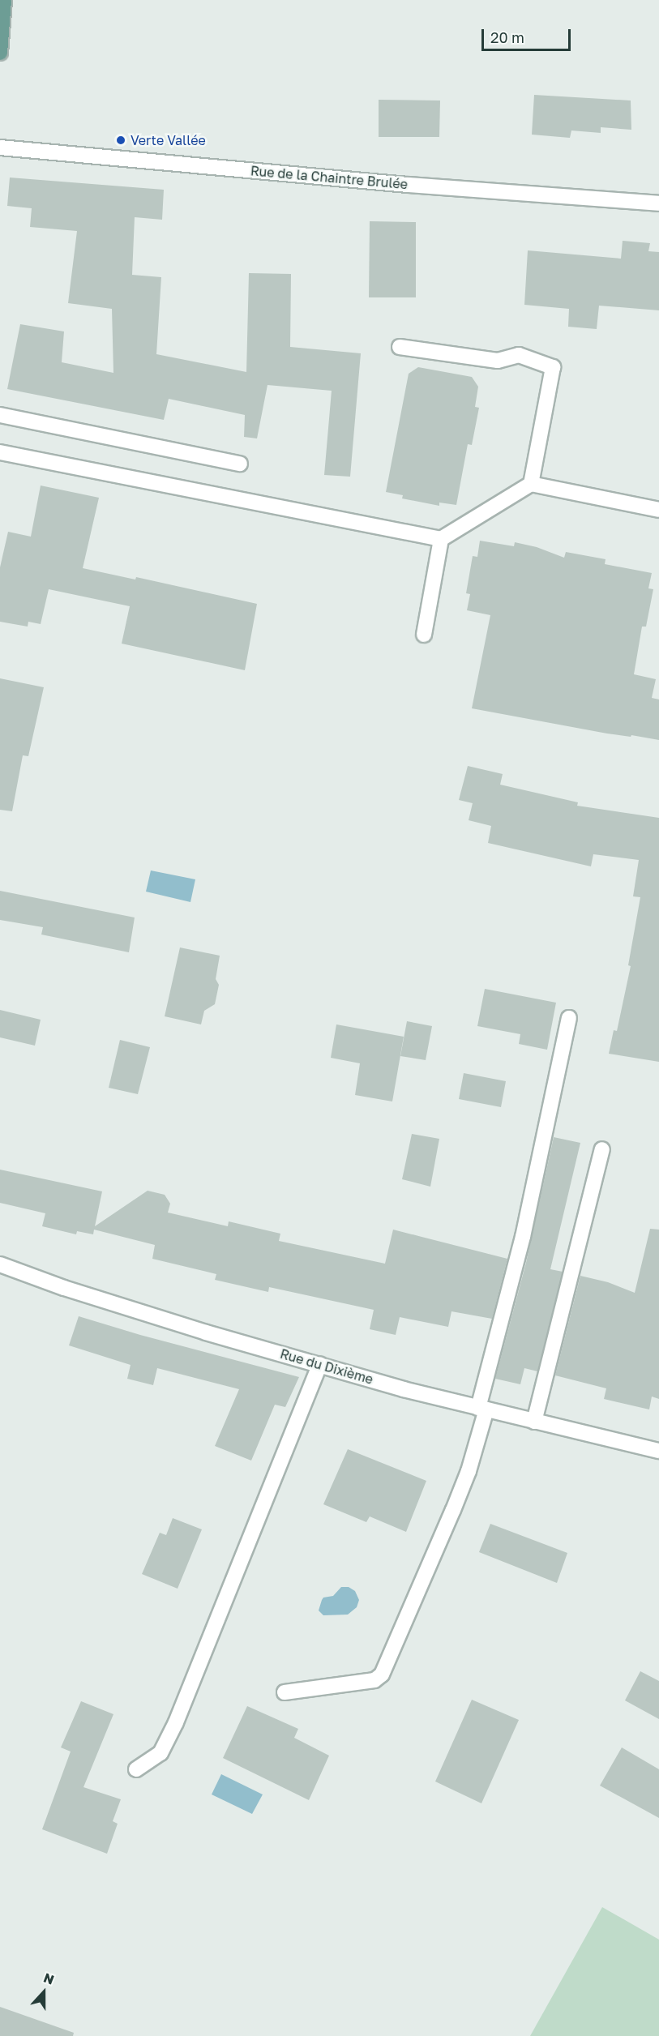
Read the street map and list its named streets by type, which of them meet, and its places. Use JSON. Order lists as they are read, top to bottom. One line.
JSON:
{"streets":{"street":["Rue de la Chaintre Brulée","Rue du Dixième"]},"places":["Verte Vallée"],"scale_bar":"20 m","north":"top"}
